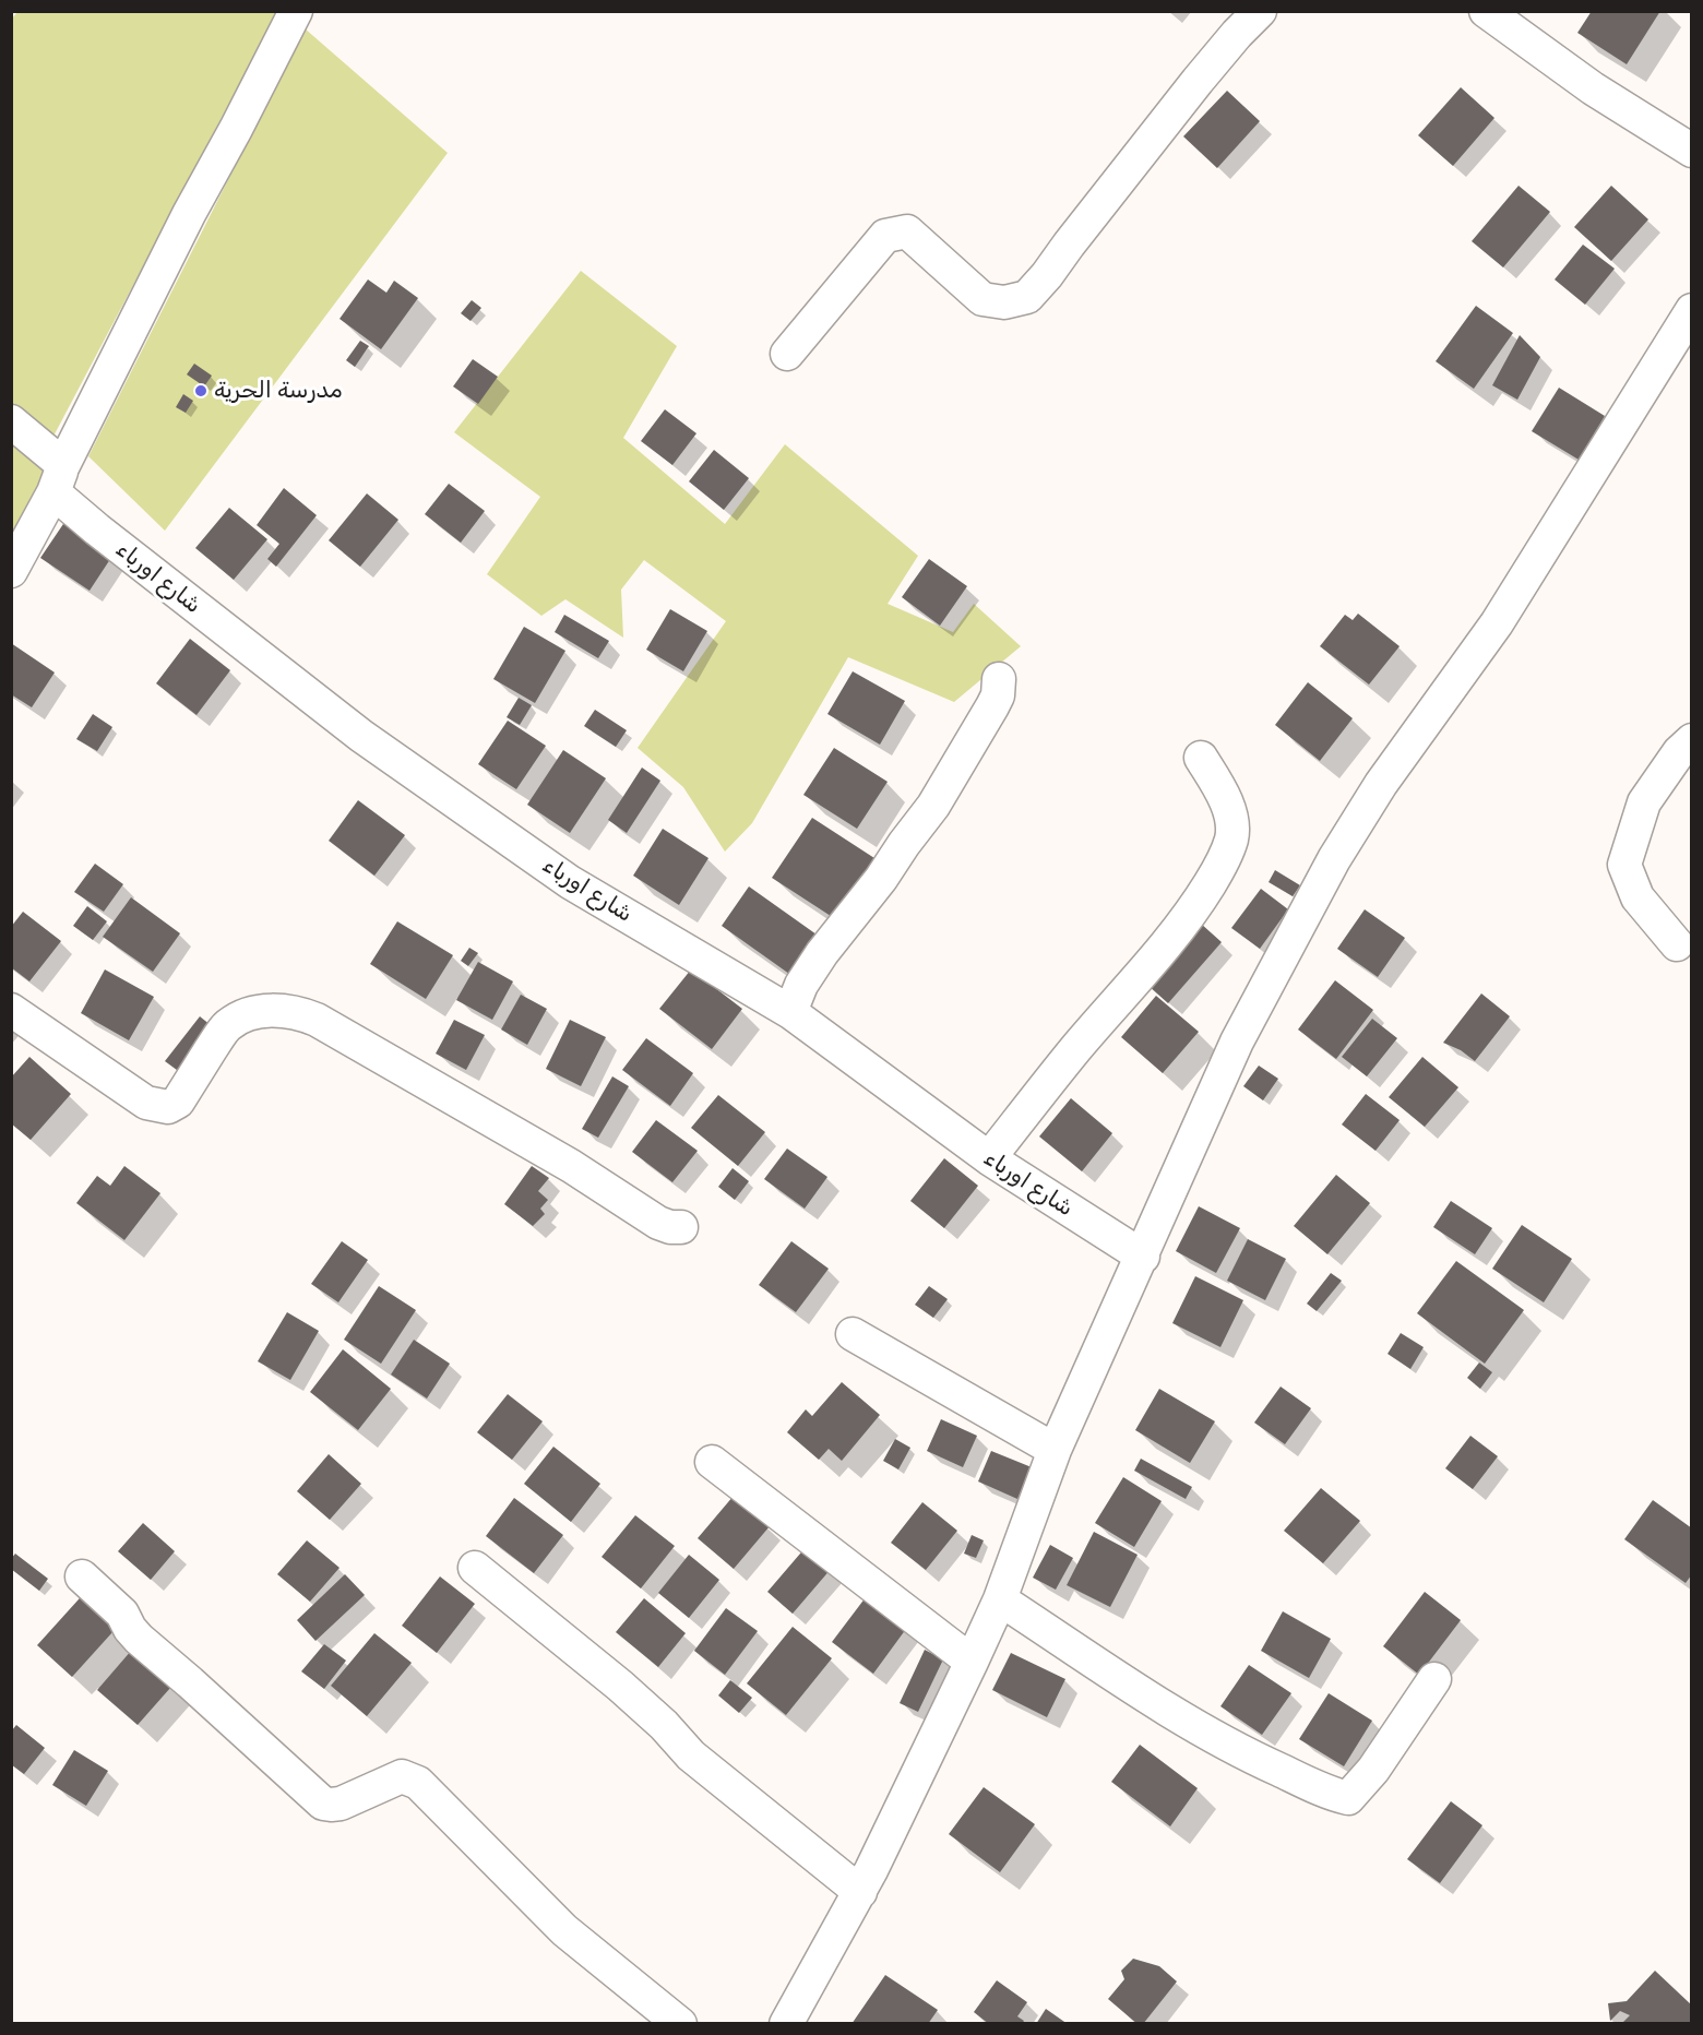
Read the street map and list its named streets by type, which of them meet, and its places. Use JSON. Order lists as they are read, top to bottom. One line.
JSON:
{"streets":{"street":["شارع اورباء"]},"places":["مدرسة الحرية"]}
